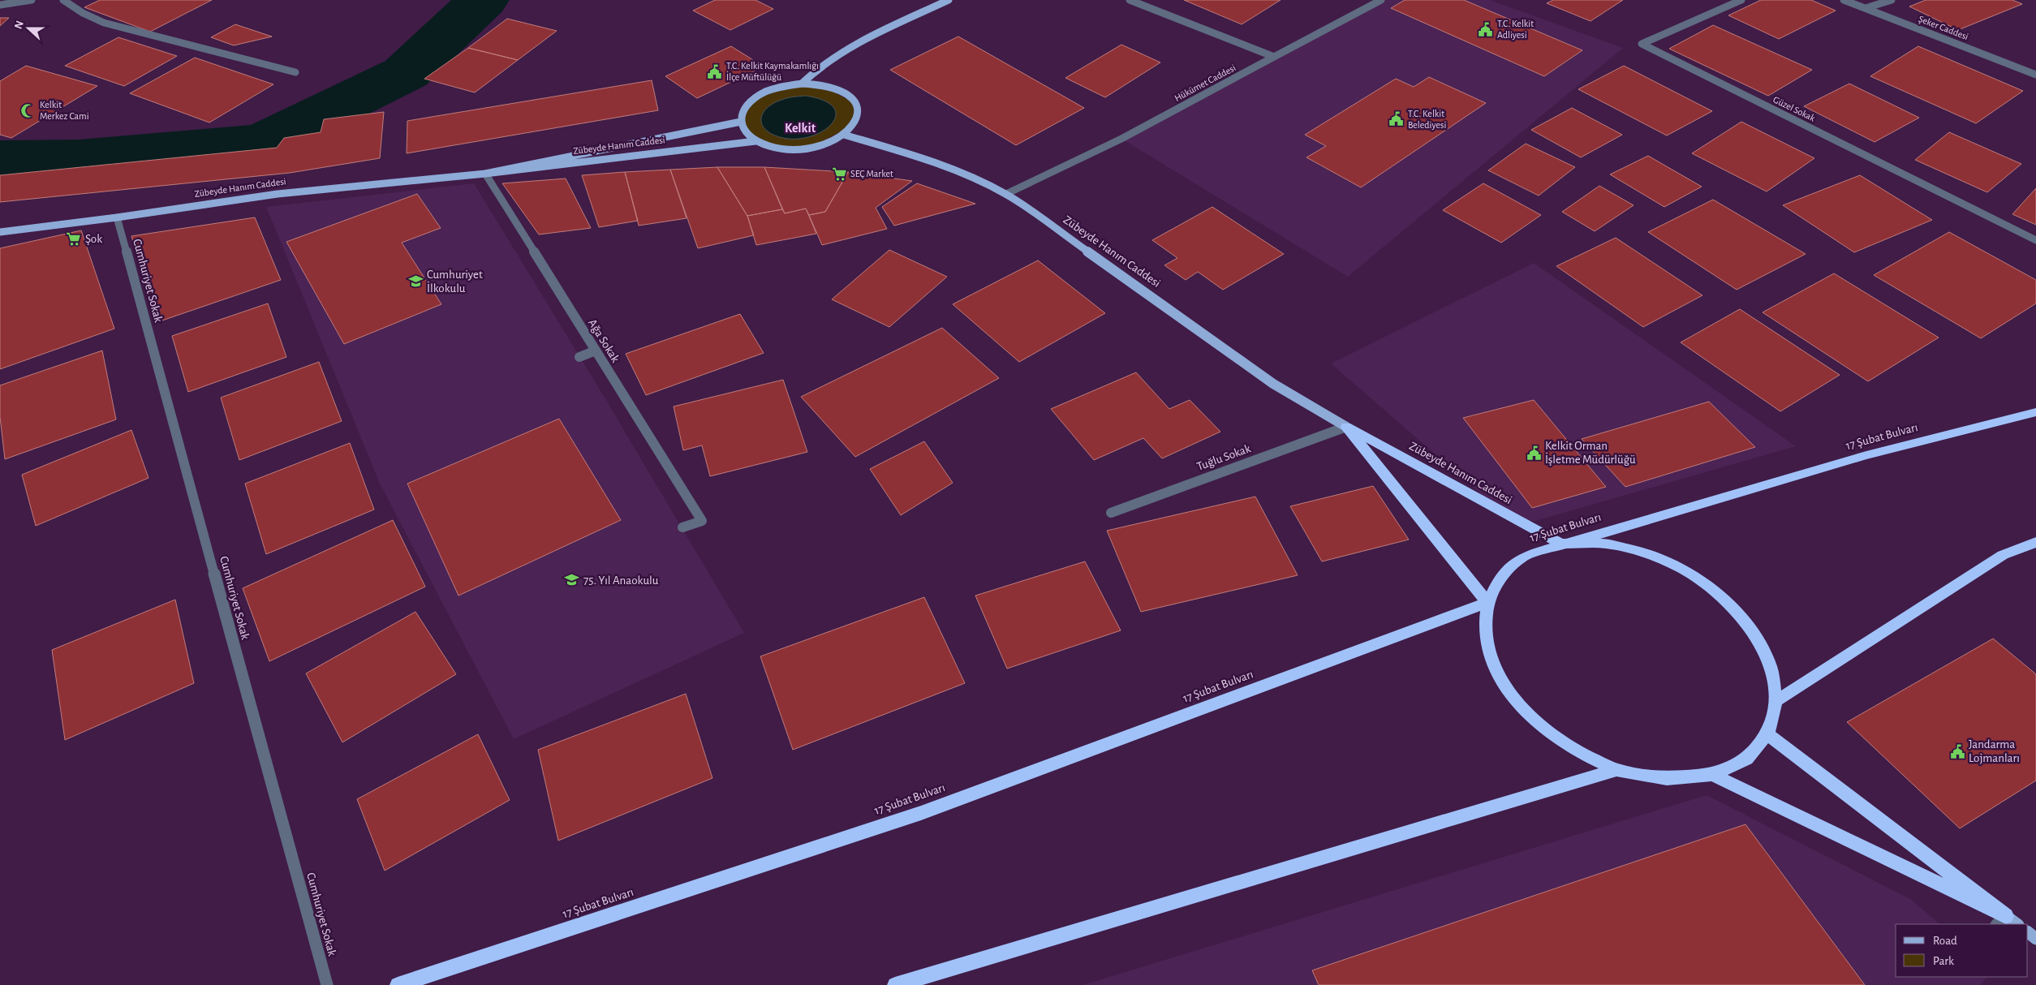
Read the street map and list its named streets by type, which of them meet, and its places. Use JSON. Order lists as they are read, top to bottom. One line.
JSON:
{"streets":{"highway":["Zübeyde Hanım Caddesi","17 Şubat Bulvarı"],"street":["Şeker Caddesi","Hükümet Caddesi","Güzel Sokak","Cumhuriyet Sokak","Ağa Sokak","Tuğlu Sokak"]},"crossings":[["Hükümet Caddesi","Zübeyde Hanım Caddesi"],["Zübeyde Hanım Caddesi","Cumhuriyet Sokak"],["Zübeyde Hanım Caddesi","Ağa Sokak"],["Zübeyde Hanım Caddesi","17 Şubat Bulvarı"],["Zübeyde Hanım Caddesi","Tuğlu Sokak"]],"districts":["Kelkit"],"places":{"public building":["T.C. Kelkit Adliyesi","T.C. Kelkit Kaymakamlığı İlçe Müftülüğü","T.C. Kelkit Belediyesi","Kelkit Orman İşletme Müdürlüğü","Jandarma Lojmanları"],"mosque":["Kelkit Merkez Cami"],"supermarket":["SEÇ Market","Şok"],"school or university":["Cumhuriyet İlkokulu","75. Yıl Anaokulu"]},"legend":["Road","Park"],"north":"left"}
